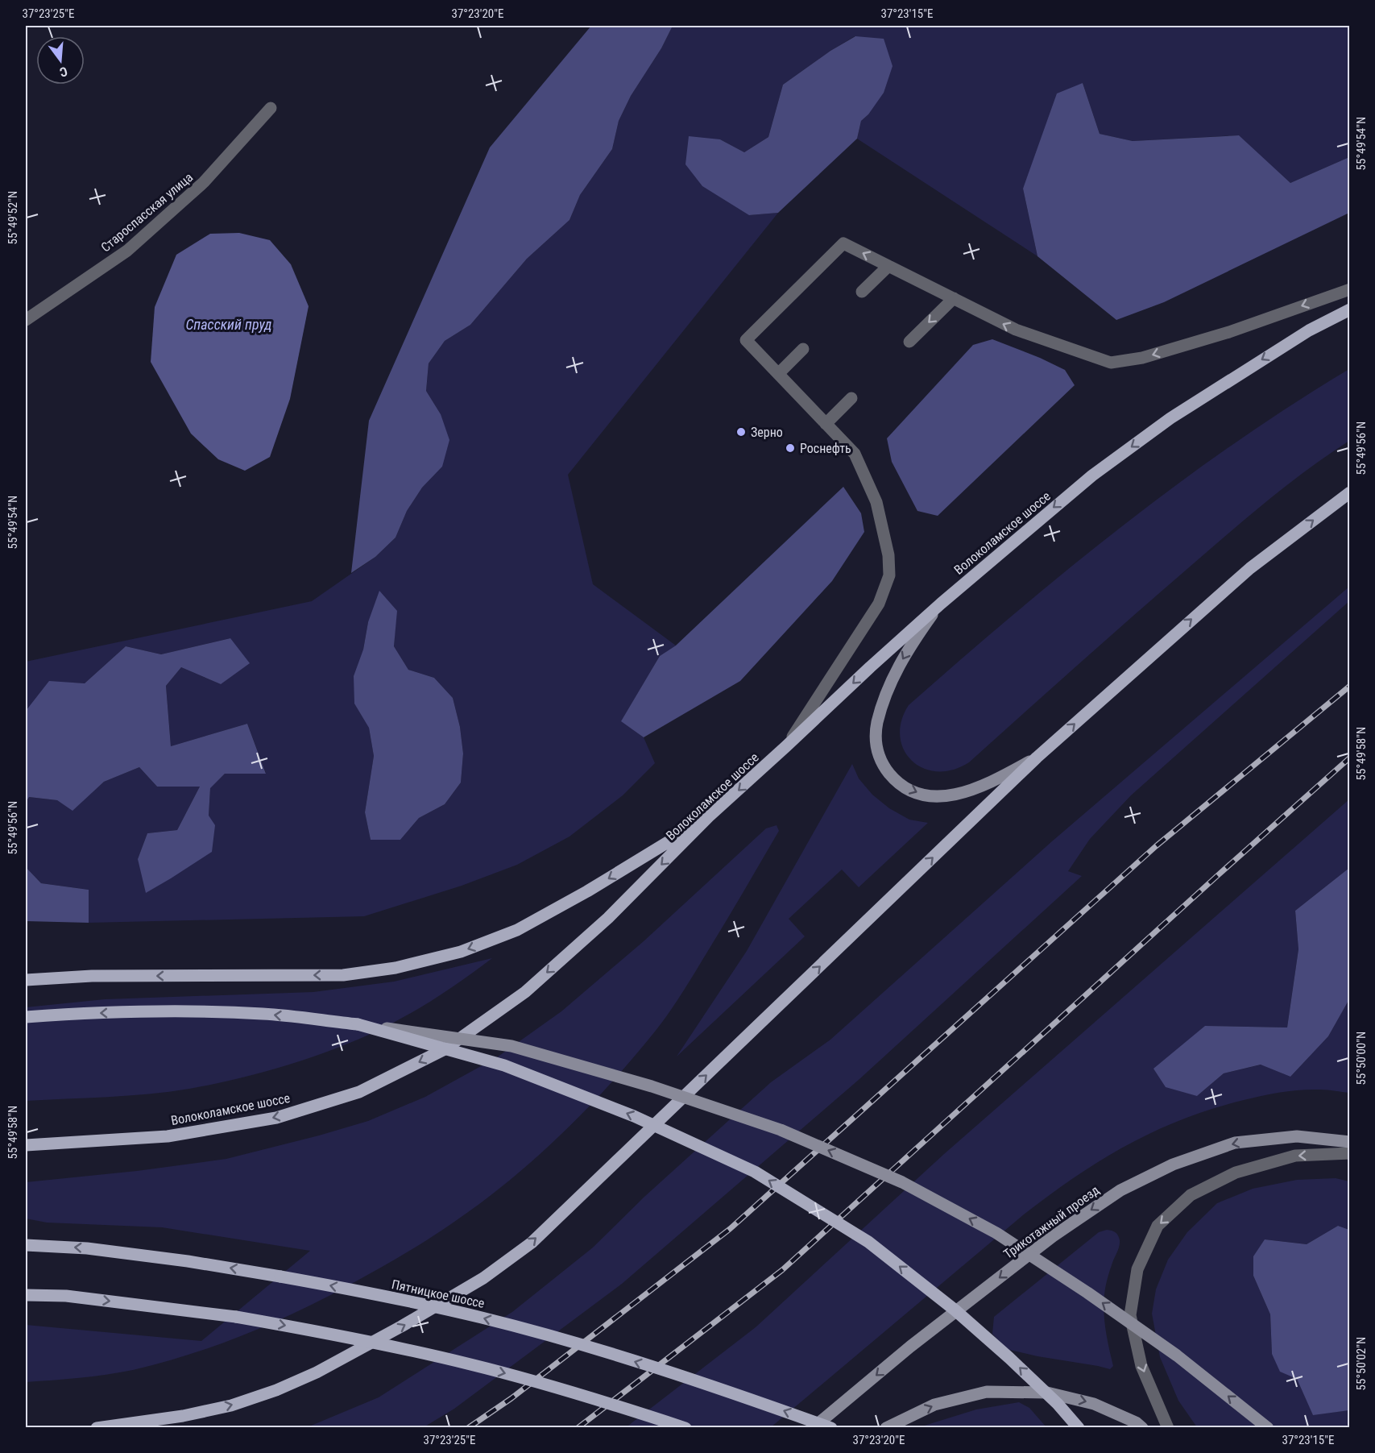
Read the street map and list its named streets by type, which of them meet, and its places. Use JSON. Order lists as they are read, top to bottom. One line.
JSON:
{"streets":{"main road":["Волоколамское шоссе","Трикотажный проезд","Пятницкое шоссе"],"street":["Староспасская улица"]},"one_way":["Волоколамское шоссе","Трикотажный проезд"],"water":["Спасский пруд"],"places":["Зерно","Роснефть"],"north":"bottom","coordinates":["37°23'25\"E","37°23'20\"E","37°23'15\"E","55°49'54\"N","55°49'52\"N","55°49'56\"N","55°49'58\"N","55°50'00\"N","55°50'02\"N"]}
